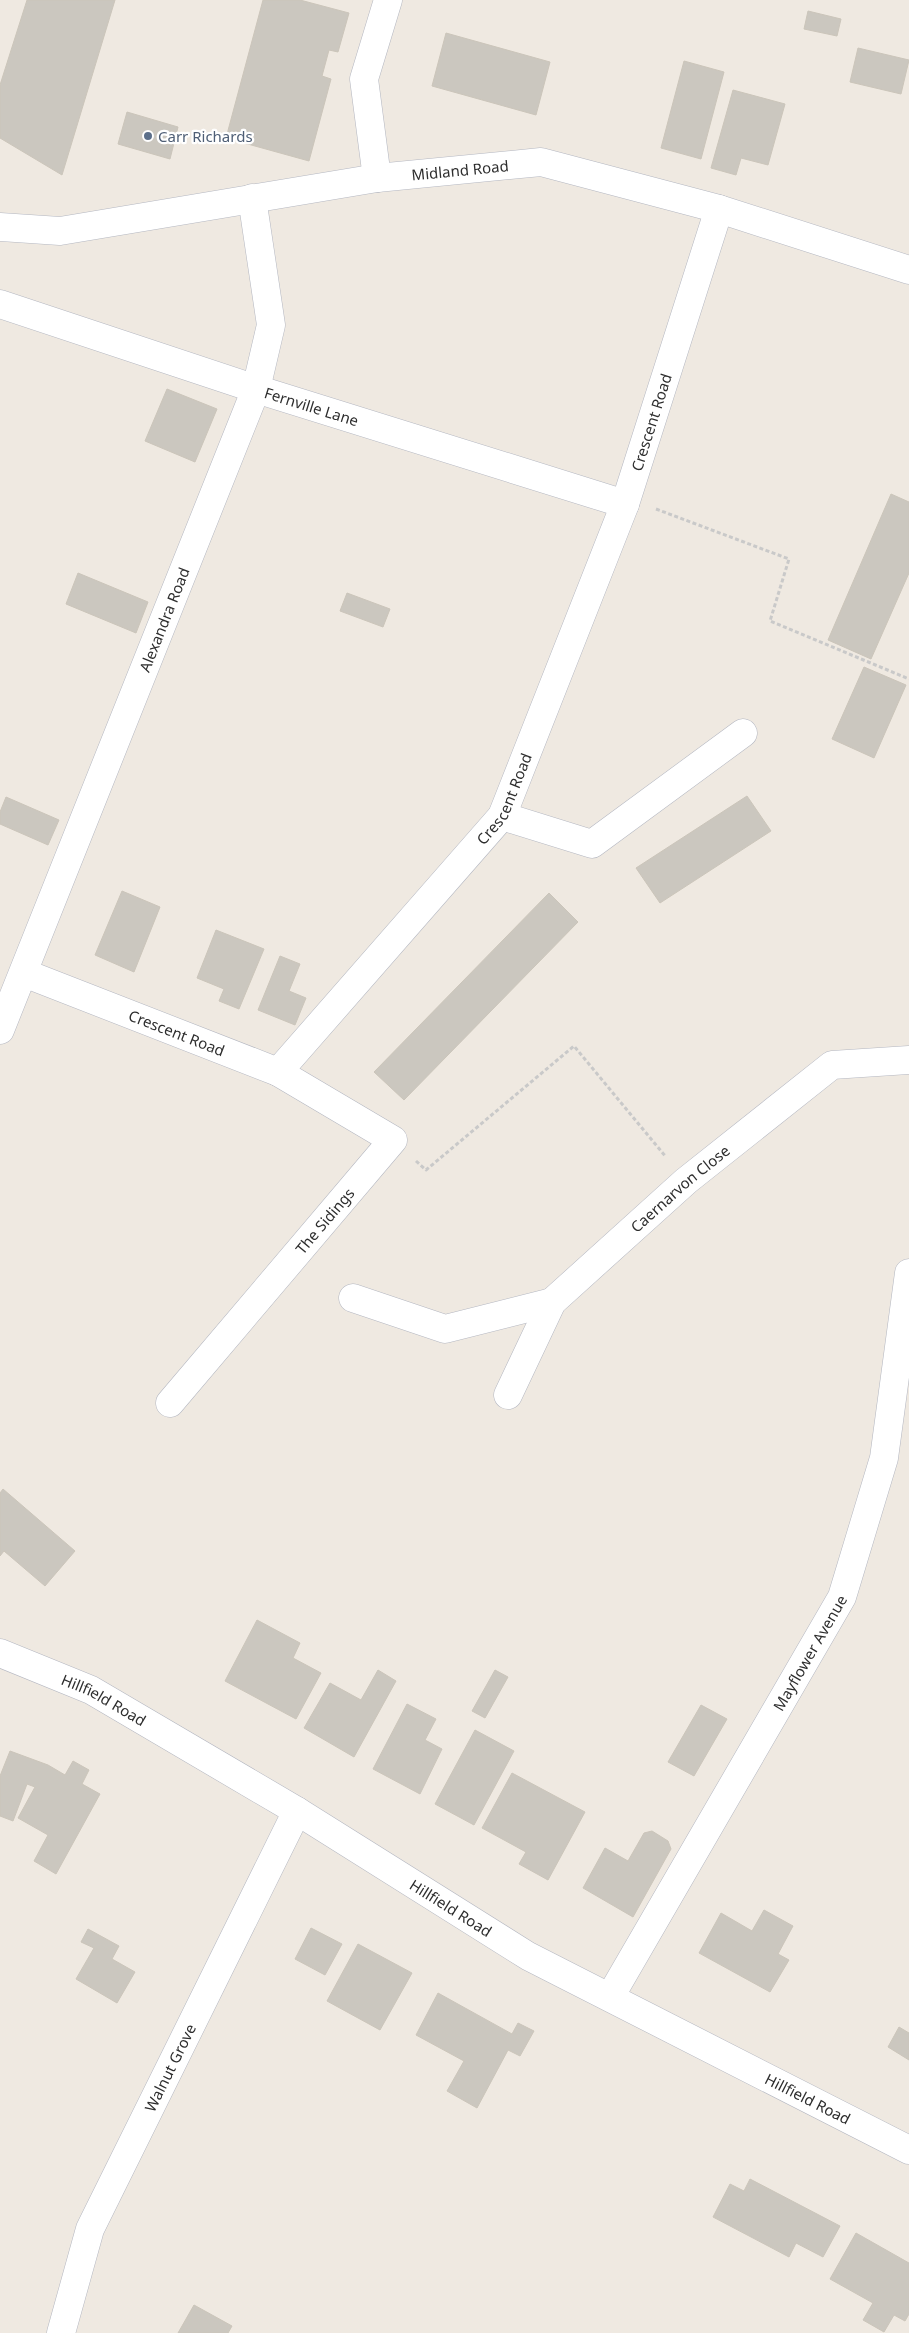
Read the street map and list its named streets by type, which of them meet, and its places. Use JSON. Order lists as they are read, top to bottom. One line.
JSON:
{"streets":{"street":["Midland Road","Fernville Lane","Crescent Road","Alexandra Road","Caernarvon Close","The Sidings","Mayflower Avenue","Hillfield Road","Walnut Grove"]},"crossings":[["Midland Road","Crescent Road"],["Midland Road","Alexandra Road"],["Fernville Lane","Crescent Road"],["Fernville Lane","Alexandra Road"],["Crescent Road","Alexandra Road"],["Crescent Road","The Sidings"],["Mayflower Avenue","Hillfield Road"],["Hillfield Road","Walnut Grove"]],"places":["Carr Richards"]}
